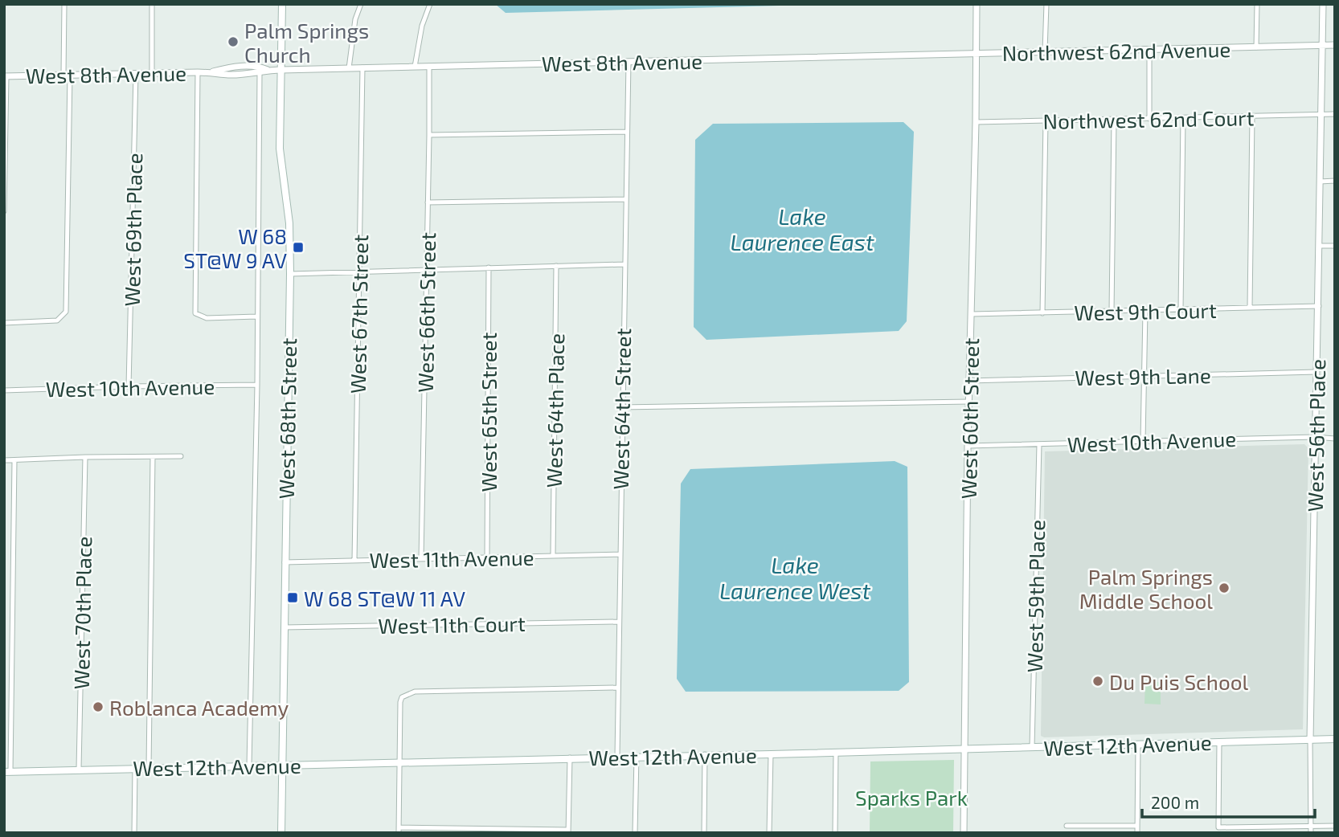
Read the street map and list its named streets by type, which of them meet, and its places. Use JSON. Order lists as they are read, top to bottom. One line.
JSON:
{"streets":{"main road":["West 68th Street","West 12th Avenue"],"street":["Northwest 62nd Avenue","West 8th Avenue","Northwest 62nd Court","West 69th Place","West 9th Court","West 66th Street","West 67th Street","West 9th Lane","West 10th Avenue","West 64th Street","West 64th Place","West 65th Street","West 60th Street","West 56th Place","West 11th Avenue","West 59th Place","West 70th Place","West 11th Court"]},"crossings":[["Northwest 62nd Avenue","West 8th Avenue"],["Northwest 62nd Avenue","West 60th Street"],["West 8th Avenue","West 69th Place"],["West 8th Avenue","West 66th Street"],["West 8th Avenue","West 67th Street"],["West 8th Avenue","West 64th Street"],["West 8th Avenue","West 68th Street"],["West 8th Avenue","West 60th Street"],["Northwest 62nd Court","West 60th Street"],["Northwest 62nd Court","West 56th Place"],["West 69th Place","West 10th Avenue"],["West 9th Court","West 60th Street"],["West 9th Court","West 56th Place"],["West 66th Street","West 11th Avenue"],["West 67th Street","West 11th Avenue"],["West 9th Lane","West 60th Street"],["West 9th Lane","West 56th Place"],["West 10th Avenue","West 68th Street"],["West 10th Avenue","West 60th Street"],["West 10th Avenue","West 56th Place"],["West 10th Avenue","West 59th Place"],["West 64th Street","West 11th Avenue"],["West 64th Street","West 11th Court"],["West 64th Street","West 12th Avenue"],["West 64th Place","West 11th Avenue"],["West 65th Street","West 11th Avenue"],["West 68th Street","West 11th Avenue"],["West 68th Street","West 11th Court"],["West 68th Street","West 12th Avenue"],["West 60th Street","West 12th Avenue"],["West 56th Place","West 12th Avenue"],["West 59th Place","West 12th Avenue"],["West 70th Place","West 12th Avenue"]],"water":["Lake Laurence East","Lake Laurence West"],"parks":["Sparks Park"],"places":{"other":["Palm Springs Church","Palm Springs Middle School","Du Puis School","Roblanca Academy"],"transit":["W 68 ST@W 9 AV","W 68 ST@W 11 AV"]},"scale_bar":"200 m"}
